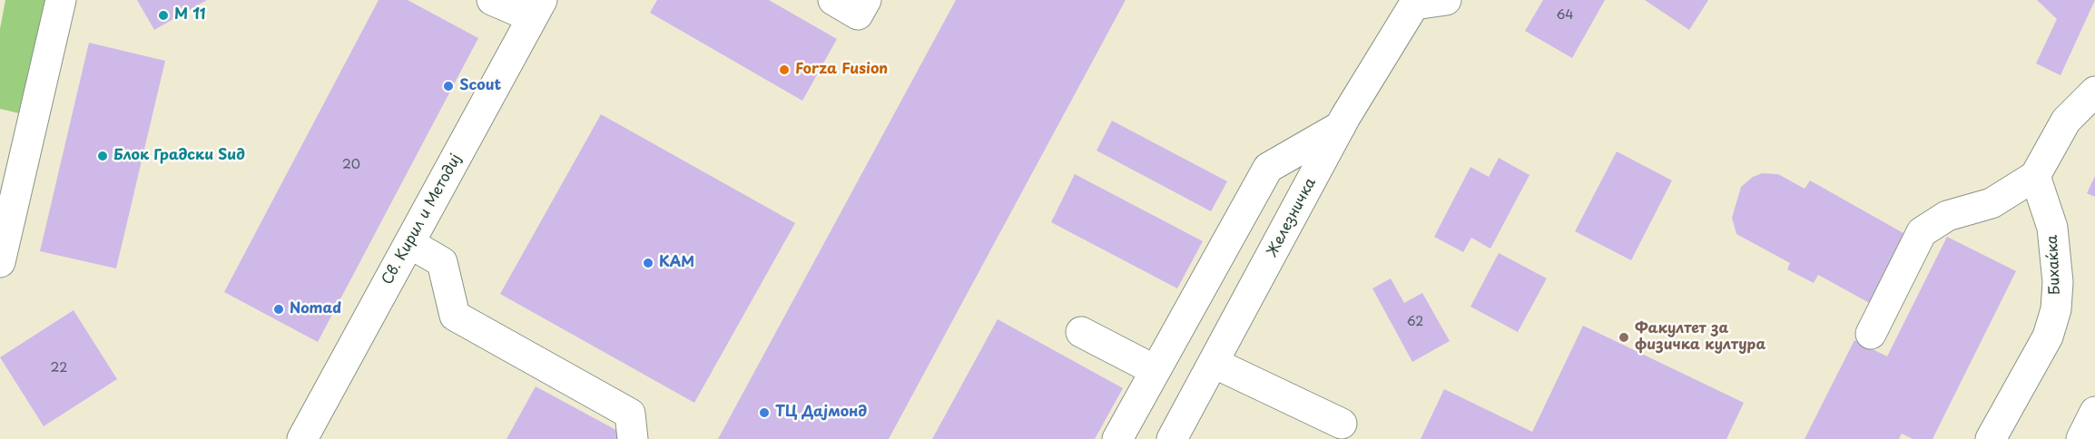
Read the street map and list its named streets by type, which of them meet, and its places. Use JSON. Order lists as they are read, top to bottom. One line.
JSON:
{"streets":{"street":["Железничка","Св. Кирил и Методиј","Бихаќка"]},"places":["M 11","Forza Fusion","Scout","Блок Градски Sид","KAM","Nomad","Факултет за физичка култура","ТЦ Дајмонд"],"house_numbers":["64","20","62","22"]}
